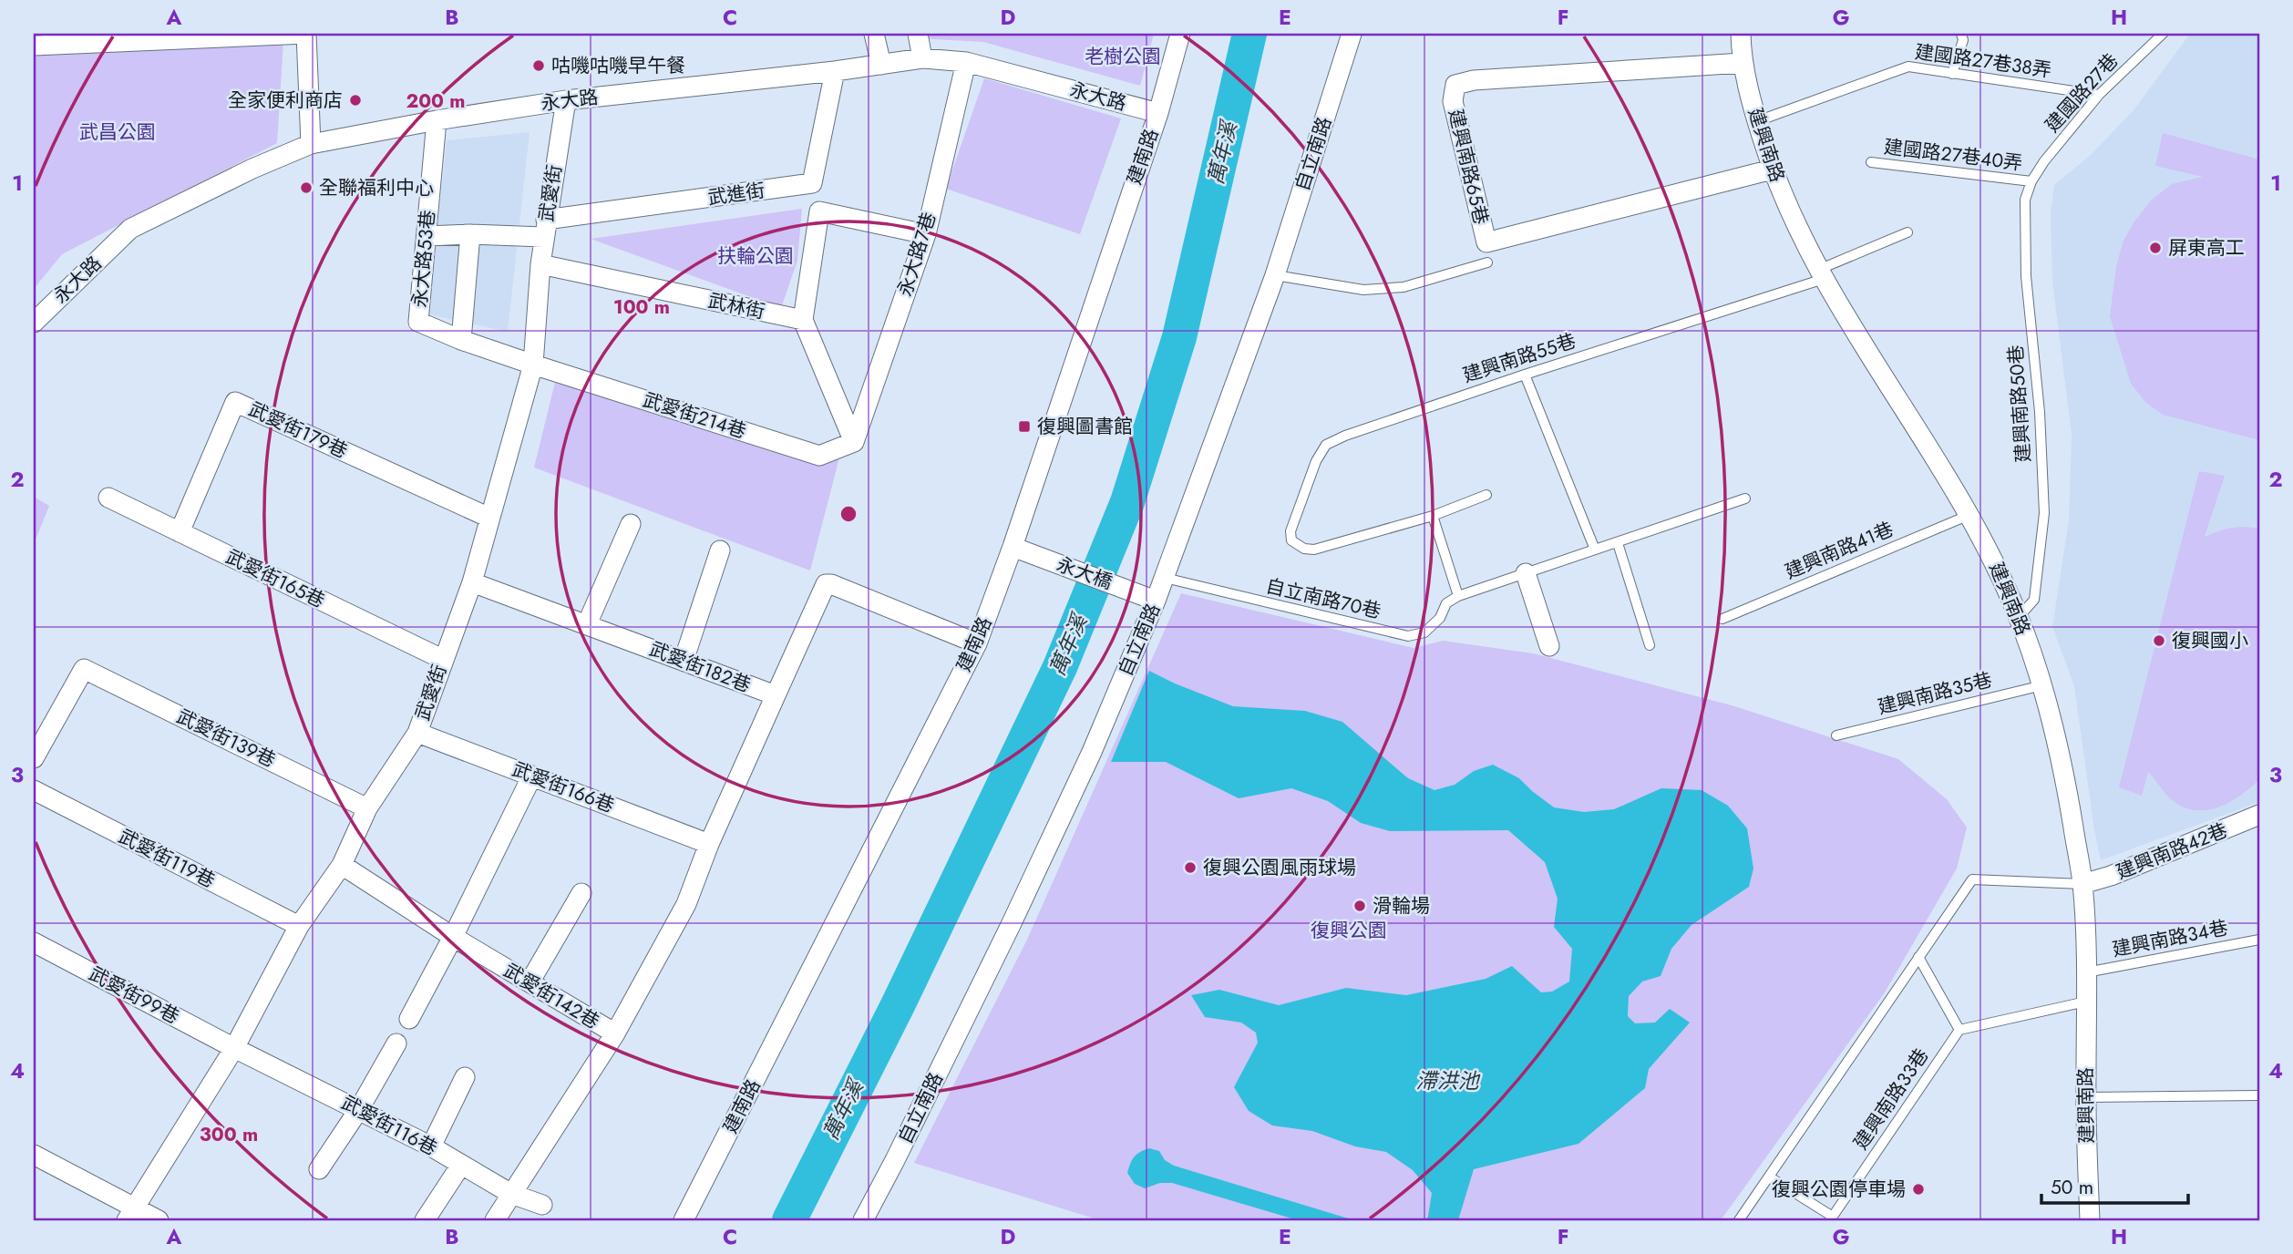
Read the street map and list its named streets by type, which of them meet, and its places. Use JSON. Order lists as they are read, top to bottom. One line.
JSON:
{"streets":{"street":["永大路","建興南路","自立南路","建南路","建興南路65巷","武愛街","武進街","永大路7巷","永大路53巷","武林街","武愛街214巷","武愛街179巷","永大橋","武愛街165巷","武愛街182巷","武愛街139巷","武愛街166巷","建興南路42巷","武愛街119巷","武愛街99巷","武愛街142巷","武愛街116巷"],"lane":["建國路27巷38弄","建國路27巷","建國路27巷40弄","建興南路55巷","建興南路50巷","建興南路41巷","自立南路70巷","建興南路35巷","建興南路34巷","建興南路33巷"]},"crossings":[["建國路27巷38弄","建國路27巷"],["建國路27巷38弄","建興南路"],["建國路27巷","建國路27巷40弄"],["建國路27巷","建興南路50巷"],["永大路","建南路"],["永大路","武愛街"],["永大路","永大路7巷"],["永大路","永大路53巷"],["建興南路","建興南路65巷"],["建興南路","建興南路55巷"],["建興南路","建興南路50巷"],["建興南路","建興南路41巷"],["建興南路","建興南路35巷"],["建興南路","建興南路42巷"],["建興南路","建興南路34巷"],["自立南路","永大橋"],["自立南路","自立南路70巷"],["建國路27巷40弄","建興南路50巷"],["建南路","永大橋"],["武愛街","武進街"],["武愛街","武林街"],["武愛街","武愛街214巷"],["武愛街","武愛街179巷"],["武愛街","武愛街165巷"],["武愛街","武愛街182巷"],["武愛街","武愛街139巷"],["武愛街","武愛街166巷"],["武愛街","武愛街119巷"],["武愛街","武愛街99巷"],["武愛街","武愛街142巷"],["武愛街","武愛街116巷"],["武進街","永大路53巷"],["永大路7巷","武愛街214巷"],["永大路53巷","武愛街214巷"],["武愛街179巷","武愛街165巷"],["武愛街182巷","武愛街166巷"],["武愛街182巷","武愛街142巷"],["武愛街166巷","武愛街142巷"],["武愛街99巷","武愛街116巷"]],"water":["萬年溪","滯洪池"],"parks":["老樹公園","武昌公園","扶輪公園","復興公園"],"places":{"other":["咕嘰咕嘰早午餐","全家便利商店","全聯福利中心","屏東高工","復興國小","復興公園風雨球場","滑輪場","復興公園停車場"],"transit":["復興圖書館"]},"scale_bar":"50 m","grid":{"columns":["A","B","C","D","E","F","G","H"],"rows":["1","2","3","4"]},"rings":["200 m","100 m","300 m"]}
